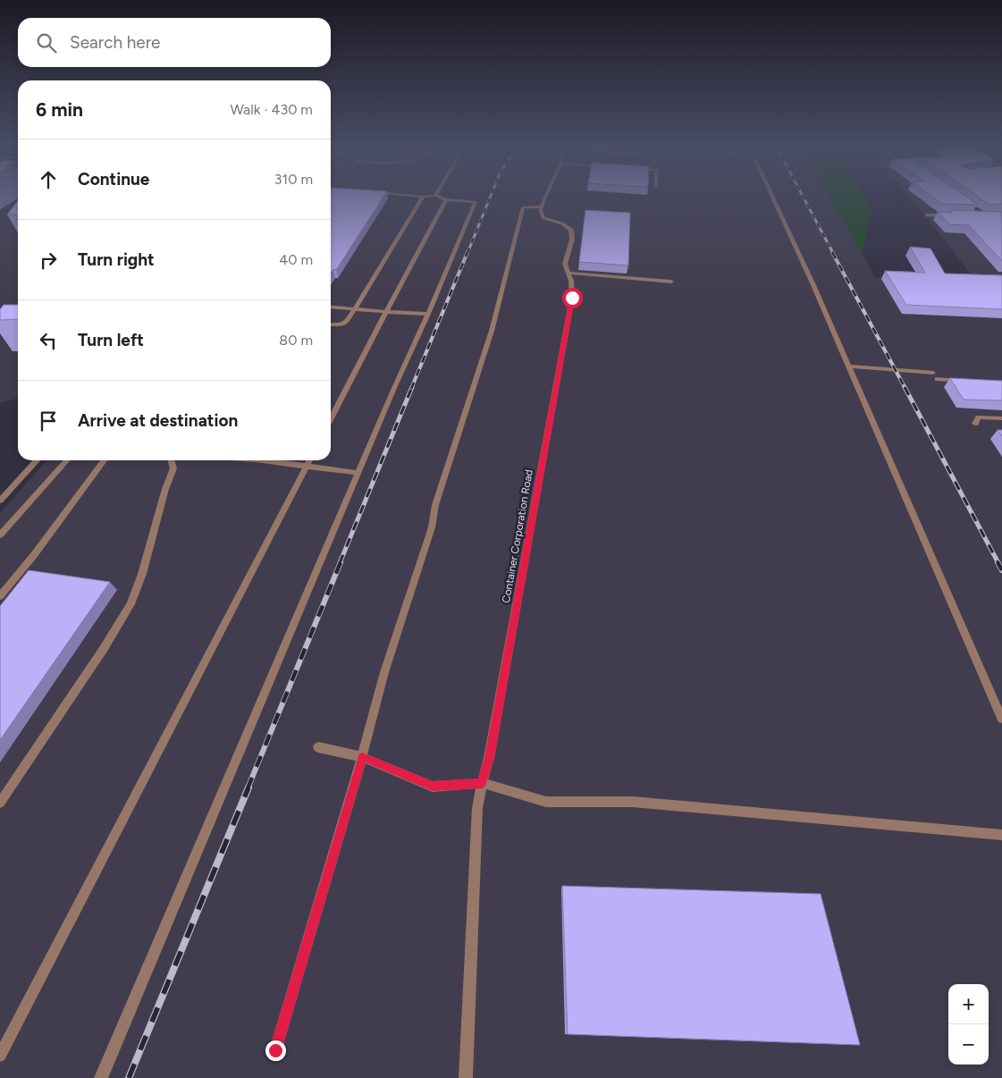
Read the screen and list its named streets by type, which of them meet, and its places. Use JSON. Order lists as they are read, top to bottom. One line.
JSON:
{"streets":{"lane":["Container Corporation Road"]},"page":{"search":"Search here","heading":["6 min","Walk · 430 m"],"list":[["Continue","310 m"],["Turn right","40 m"],["Turn left","80 m"],"Arrive at destination"],"map_buttons":["+","−"]}}
